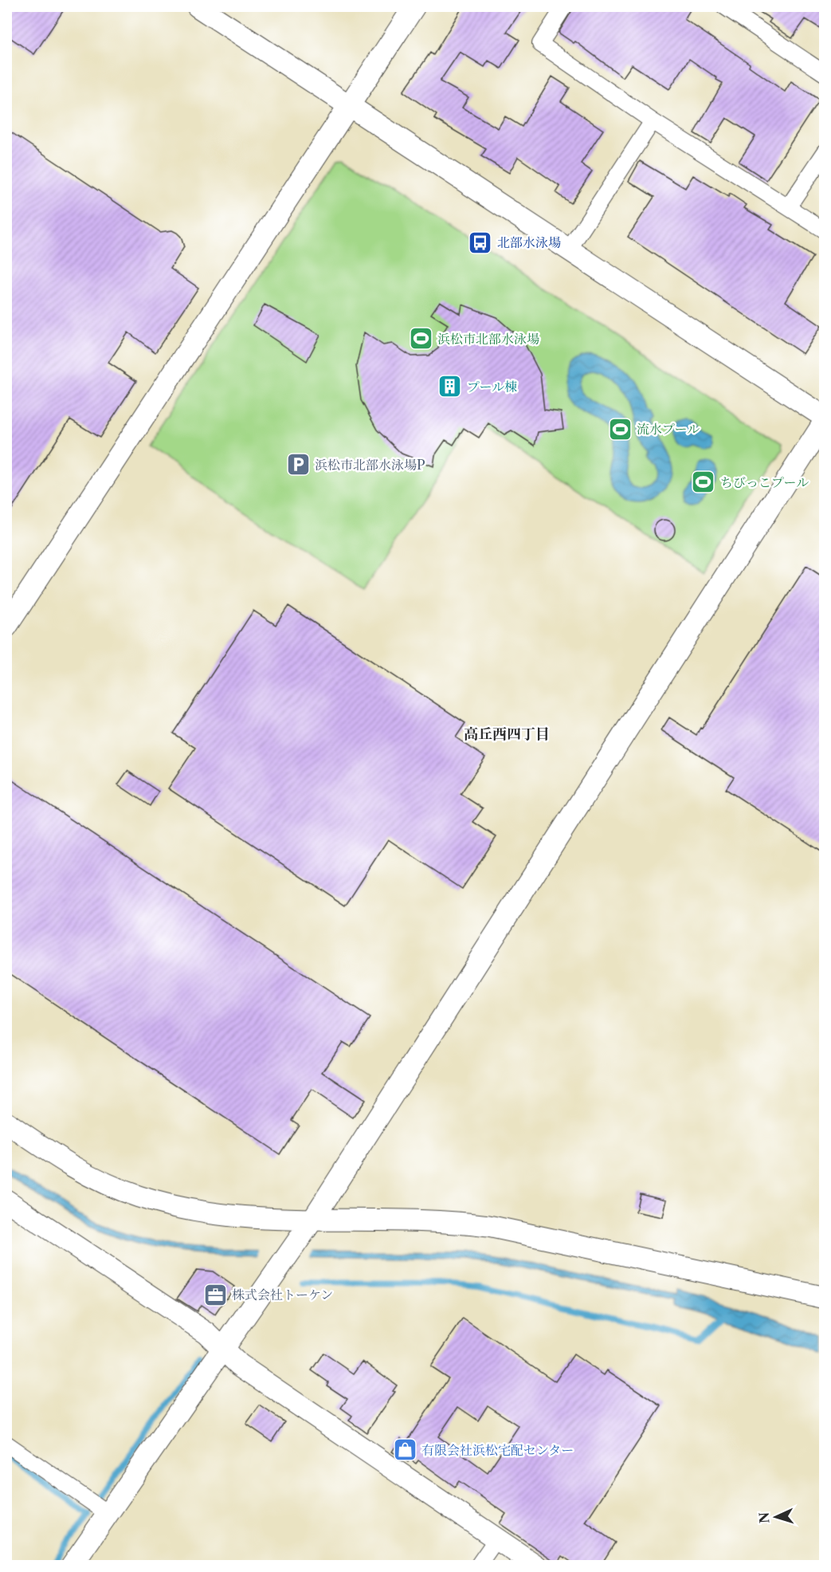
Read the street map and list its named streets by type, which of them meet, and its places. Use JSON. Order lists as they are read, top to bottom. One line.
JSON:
{"districts":["高丘西四丁目"],"places":{"bus stop":["北部水泳場"],"sports":["浜松市北部水泳場","流水プール","ちびっこプール"],"building":["プール棟"],"parking":["浜松市北部水泳場P"],"office":["株式会社トーケン"],"shop":["有限会社浜松宅配センター"]},"north":"left"}
